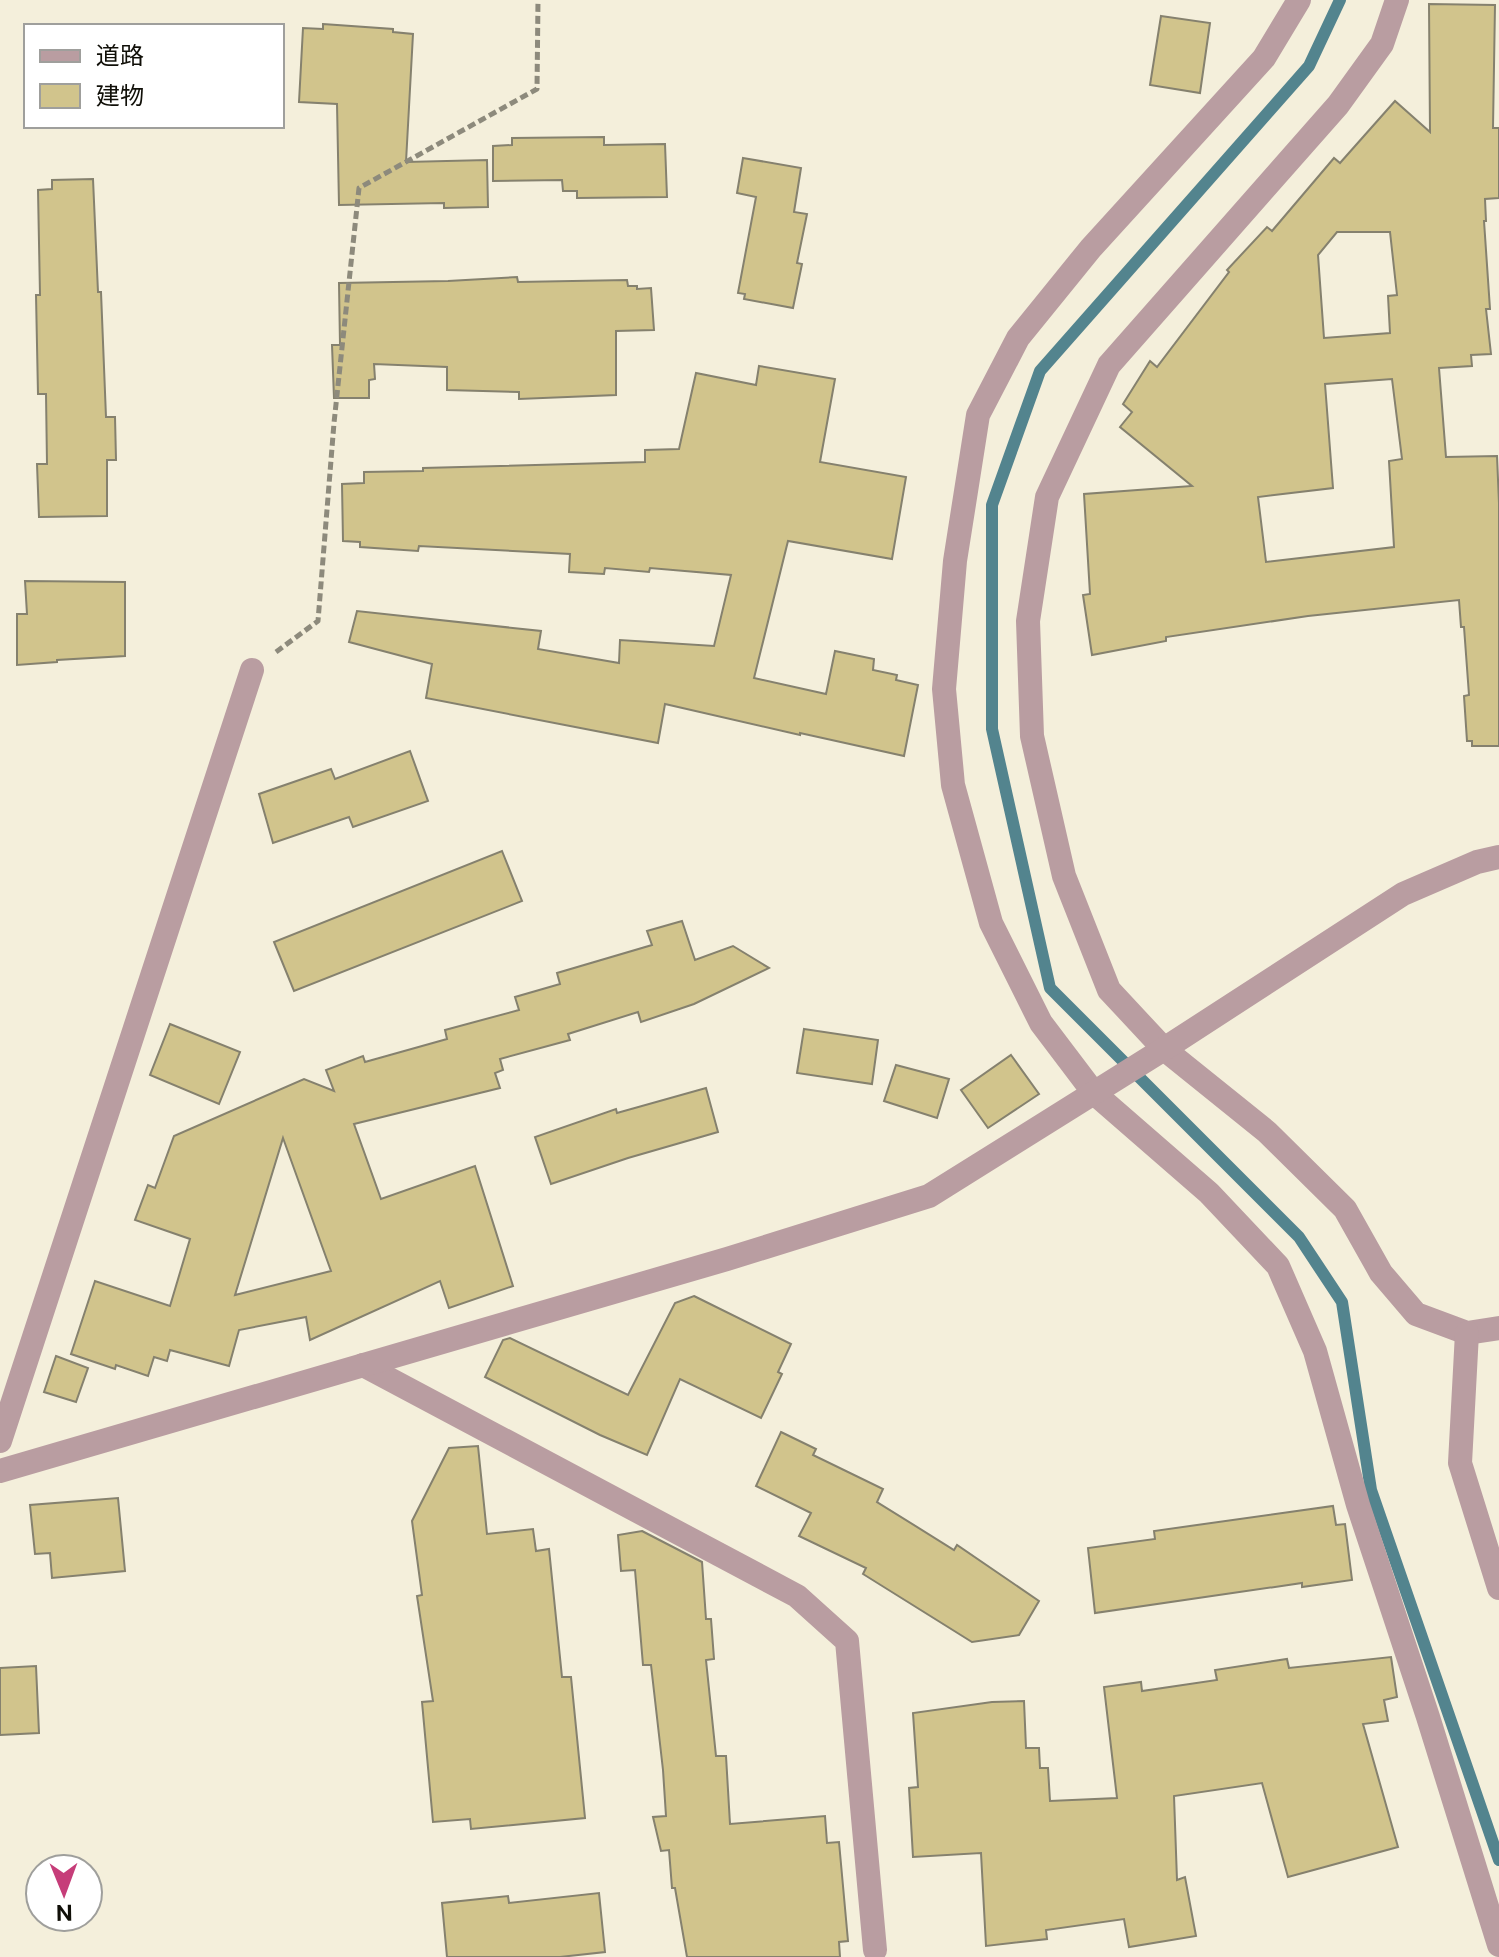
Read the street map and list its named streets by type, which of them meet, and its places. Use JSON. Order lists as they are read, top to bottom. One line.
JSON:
{"legend":["道路","建物"],"north":"bottom"}
